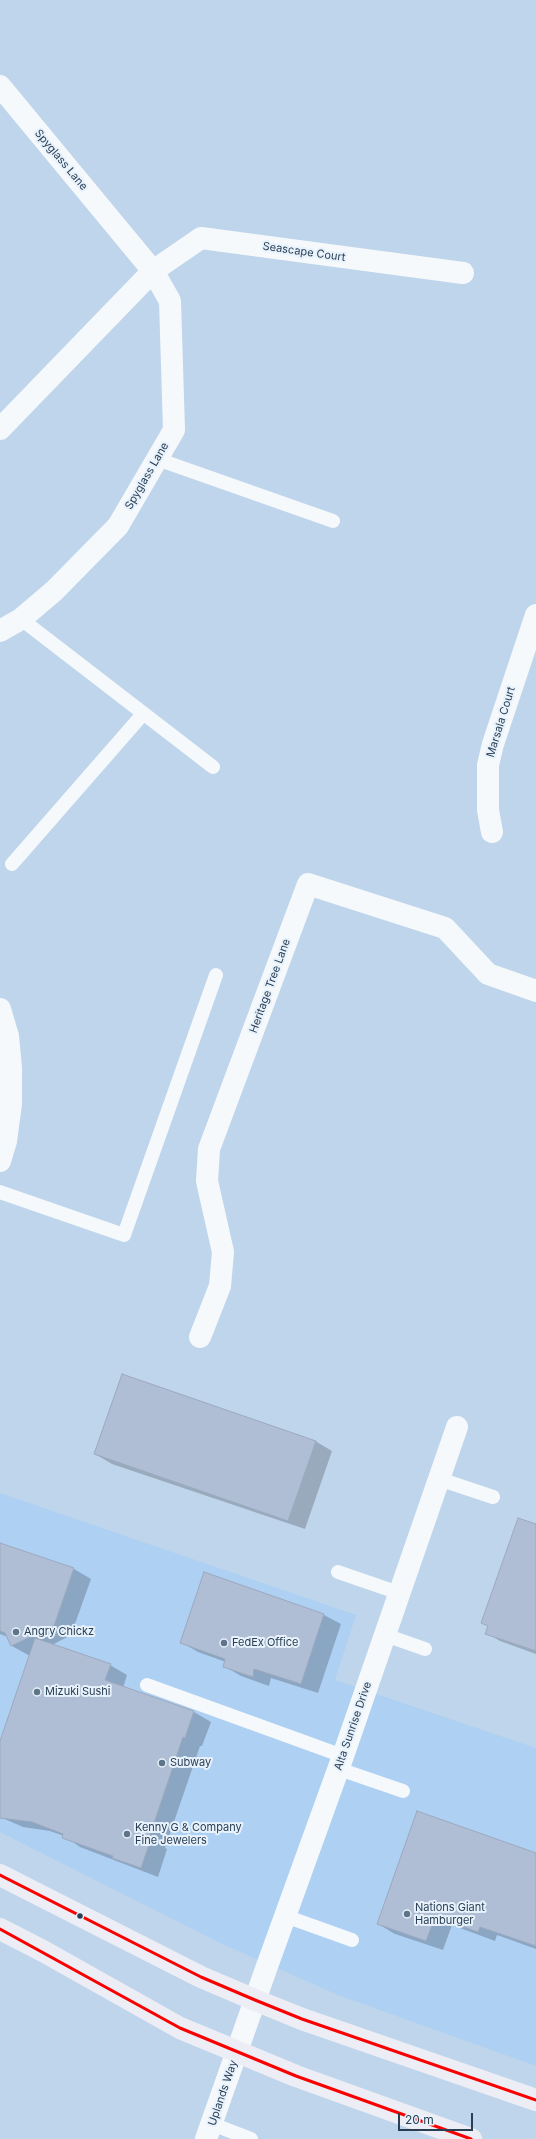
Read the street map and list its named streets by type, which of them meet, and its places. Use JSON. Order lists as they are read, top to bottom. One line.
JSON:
{"streets":{"street":["Spyglass Lane","Seascape Court","Marsala Court","Heritage Tree Lane","Alta Sunrise Drive","Uplands Way"]},"crossings":[["Spyglass Lane","Seascape Court"],["Alta Sunrise Drive","Uplands Way"]],"places":["Angry Chickz","FedEx Office","Mizuki Sushi","Subway","Kenny G & Company Fine Jewelers","Nations Giant Hamburger"],"scale_bar":"20 m"}
